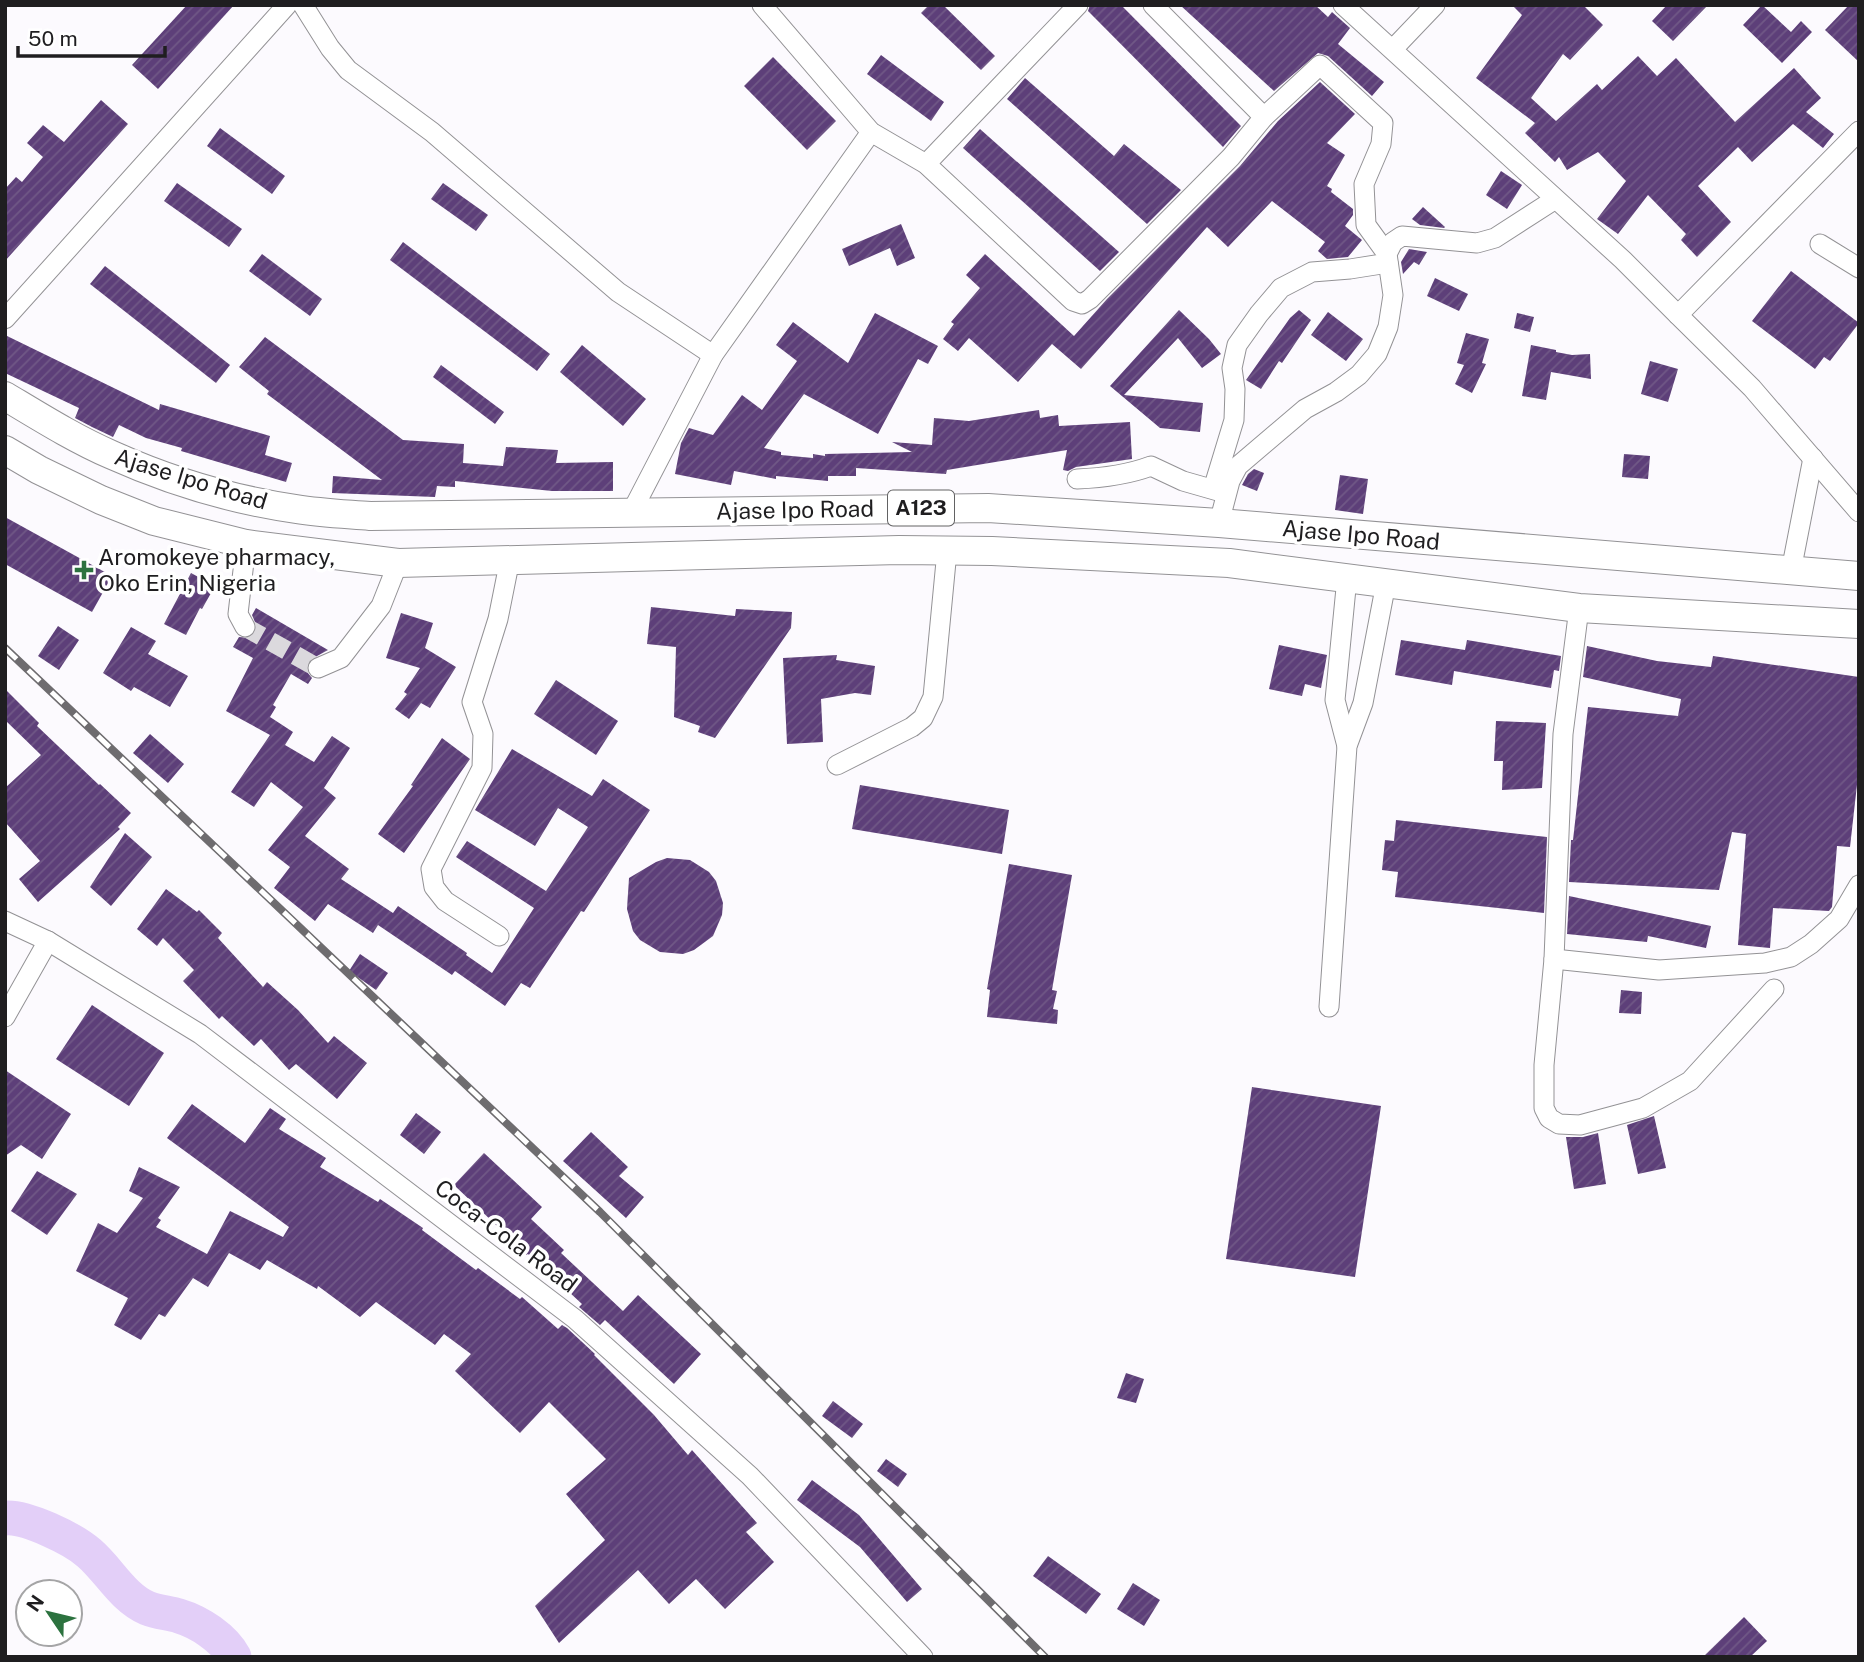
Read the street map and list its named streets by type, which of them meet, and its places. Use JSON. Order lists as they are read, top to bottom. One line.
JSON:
{"streets":{"highway":["Ajase Ipo Road","A123"],"street":["Coca-Cola Road"]},"places":{"health":["Aromokeye pharmacy, Oko Erin, Nigeria"]},"scale_bar":"50 m","north":"top left"}
